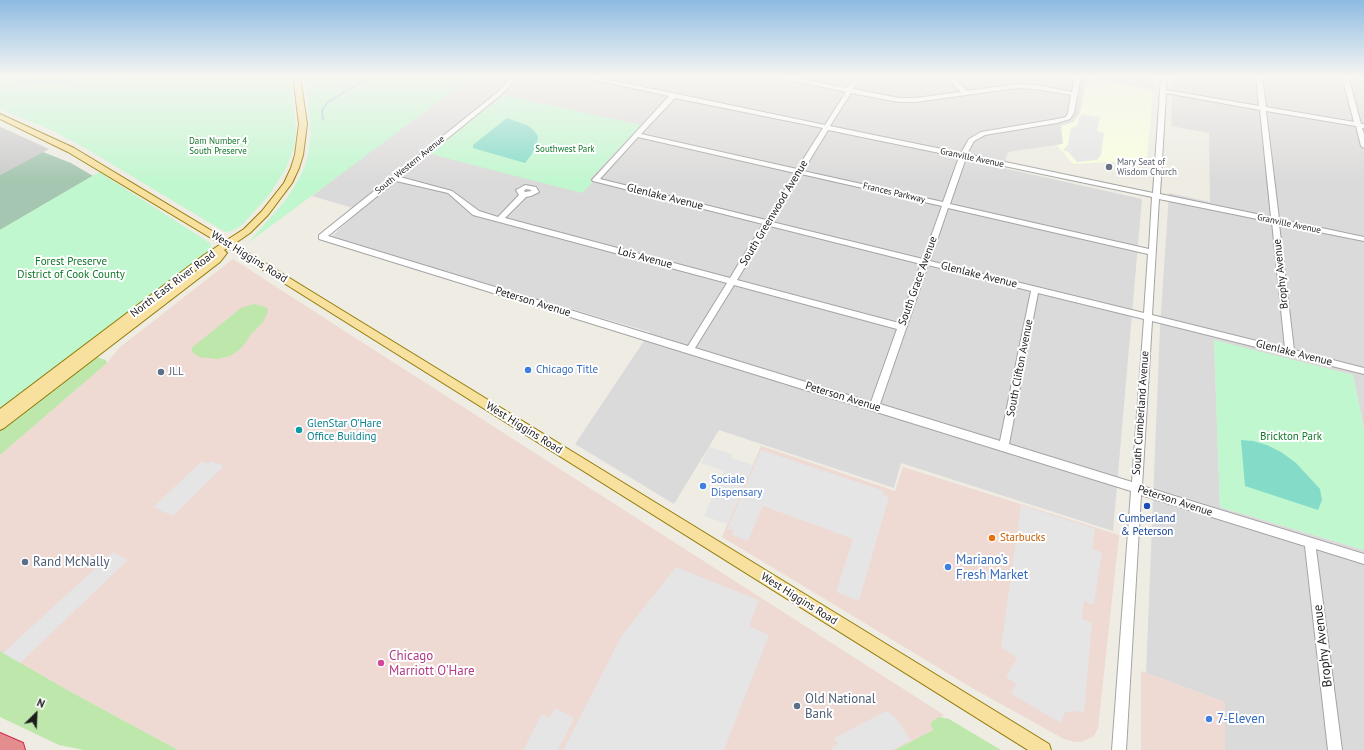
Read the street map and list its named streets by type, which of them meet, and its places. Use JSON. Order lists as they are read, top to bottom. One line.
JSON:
{"streets":{"main road":["West Higgins Road","North East River Road"],"street":["Granville Avenue","South Western Avenue","Frances Parkway","Glenlake Avenue","South Greenwood Avenue","Lois Avenue","Brophy Avenue","South Grace Avenue","Peterson Avenue","South Clifton Avenue","South Cumberland Avenue"]},"crossings":[["Granville Avenue","South Greenwood Avenue"],["Granville Avenue","Brophy Avenue"],["Granville Avenue","South Grace Avenue"],["Granville Avenue","South Cumberland Avenue"],["South Western Avenue","Lois Avenue"],["South Western Avenue","Peterson Avenue"],["Frances Parkway","Glenlake Avenue"],["Frances Parkway","South Greenwood Avenue"],["Frances Parkway","South Grace Avenue"],["Frances Parkway","South Cumberland Avenue"],["Glenlake Avenue","South Greenwood Avenue"],["Glenlake Avenue","Brophy Avenue"],["Glenlake Avenue","South Grace Avenue"],["Glenlake Avenue","South Clifton Avenue"],["Glenlake Avenue","South Cumberland Avenue"],["South Greenwood Avenue","Lois Avenue"],["South Greenwood Avenue","Peterson Avenue"],["West Higgins Road","North East River Road"],["Lois Avenue","South Grace Avenue"],["Brophy Avenue","Peterson Avenue"],["South Grace Avenue","Peterson Avenue"],["Peterson Avenue","South Clifton Avenue"],["Peterson Avenue","South Cumberland Avenue"]],"parks":["Dam Number 4 South Preserve","Southwest Park","Forest Preserve District of Cook County","Brickton Park"],"places":["Mary Seat of Wisdom Church","Chicago Title","JLL","GlenStar O’Hare Office Building","Sociale Dispensary","Cumberland & Peterson","Starbucks","Rand McNally","Mariano's Fresh Market","Chicago Marriott O'Hare","Old National Bank","7-Eleven"],"north":"top right"}
